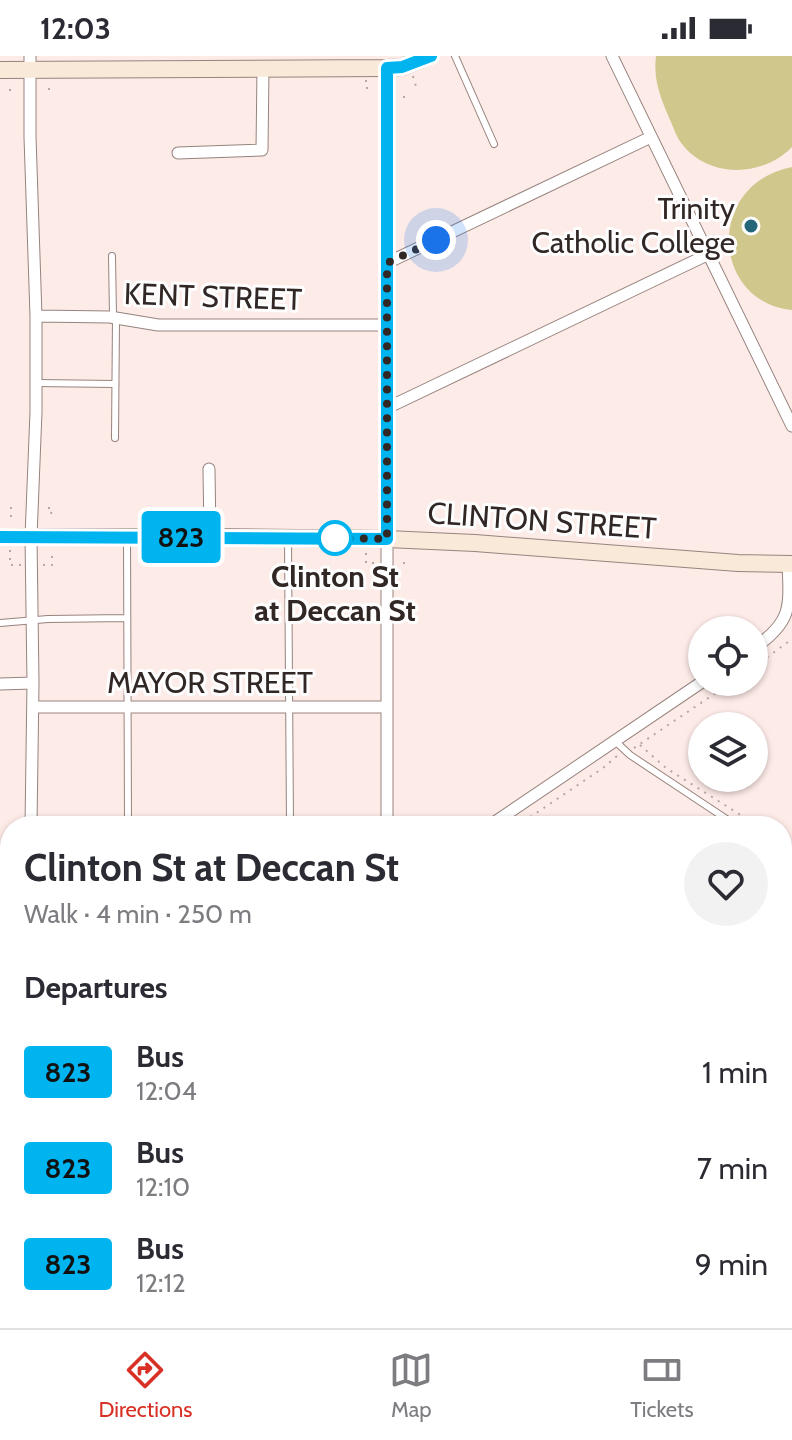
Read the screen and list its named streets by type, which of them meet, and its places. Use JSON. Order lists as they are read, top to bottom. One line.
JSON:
{"streets":{"street":["KENT STREET","CLINTON STREET","MAYOR STREET"]},"places":["Trinity Catholic College","Clinton St at Deccan St"],"lines":["bus line 823"],"page":{"status":"12:03","on_map":"823","heading":[["Clinton St at Deccan St","Walk · 4 min · 250 m"],"Departures"],"list":[{"mark":"823","name":"Bus","note":"12:04","value":"1 min"},{"mark":"823","name":"Bus","note":"12:10","value":"7 min"},{"mark":"823","name":"Bus","note":"12:12","value":"9 min"}],"tabs":["Directions","Map","Tickets"]}}
